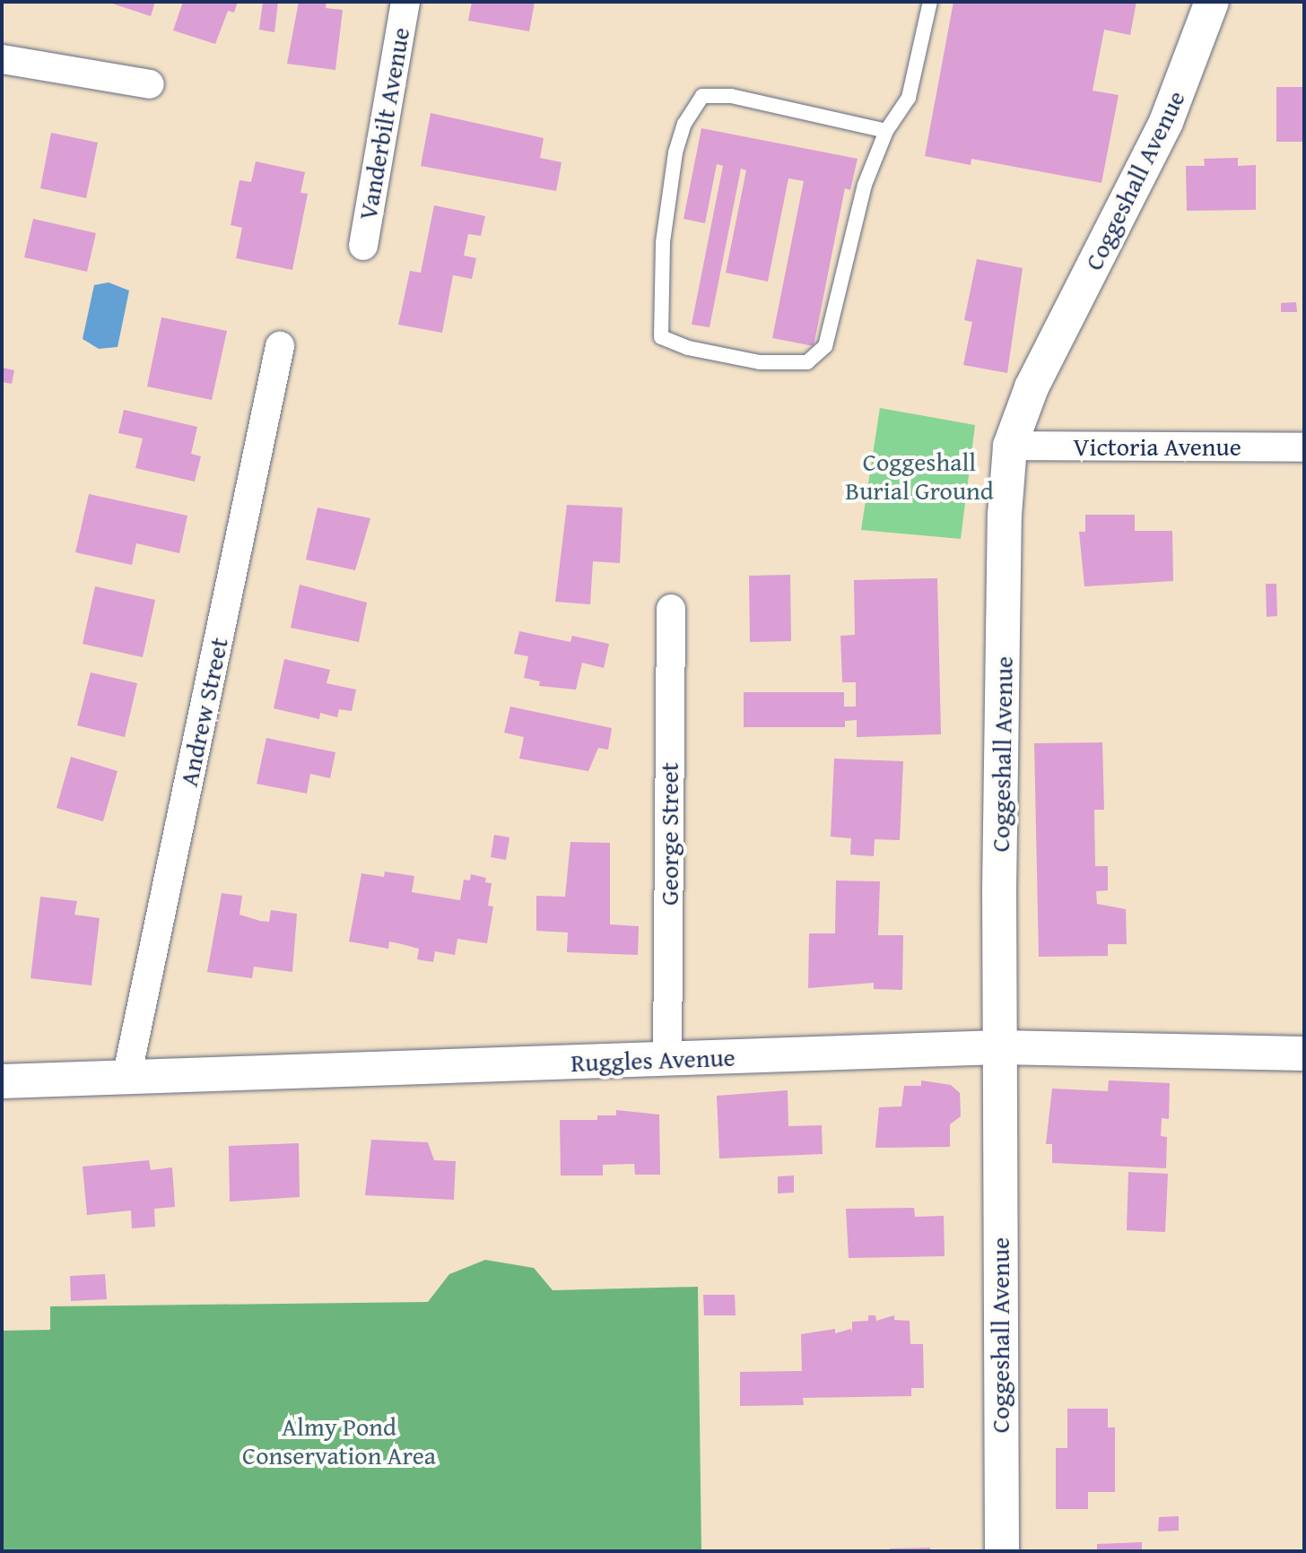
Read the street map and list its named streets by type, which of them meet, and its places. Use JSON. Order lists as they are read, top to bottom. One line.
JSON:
{"streets":{"street":["Vanderbilt Avenue","Coggeshall Avenue","Victoria Avenue","Andrew Street","George Street","Ruggles Avenue"]},"crossings":[["Coggeshall Avenue","Victoria Avenue"],["Coggeshall Avenue","Ruggles Avenue"],["Andrew Street","Ruggles Avenue"],["George Street","Ruggles Avenue"]],"parks":["Coggeshall Burial Ground","Almy Pond Conservation Area"]}
